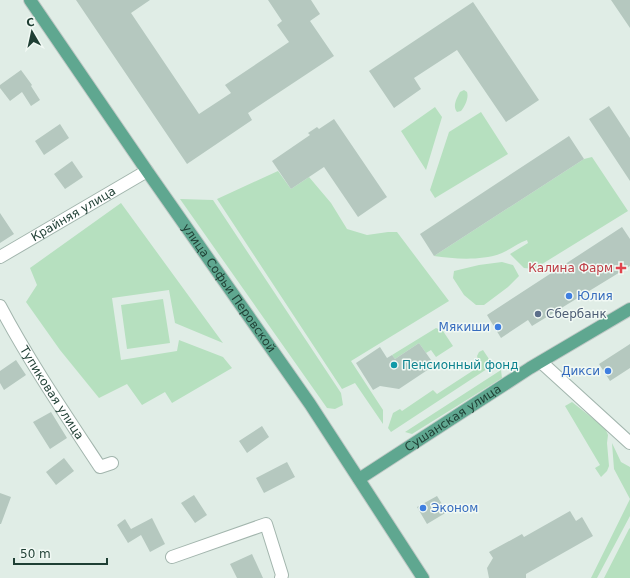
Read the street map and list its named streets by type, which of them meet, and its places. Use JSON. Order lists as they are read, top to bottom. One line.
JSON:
{"streets":{"main road":["улица Софьи Перовской","Сушанская улица"],"street":["Крайняя улица","Тупиковая улица"]},"crossings":[["Крайняя улица","улица Софьи Перовской"],["улица Софьи Перовской","Сушанская улица"]],"places":{"health":["Калина Фарм"],"other":["Юлия","Сбербанк","Мякиши","Пенсионный фонд","Дикси","Эконом"]},"scale_bar":"50 m","north":"top"}
